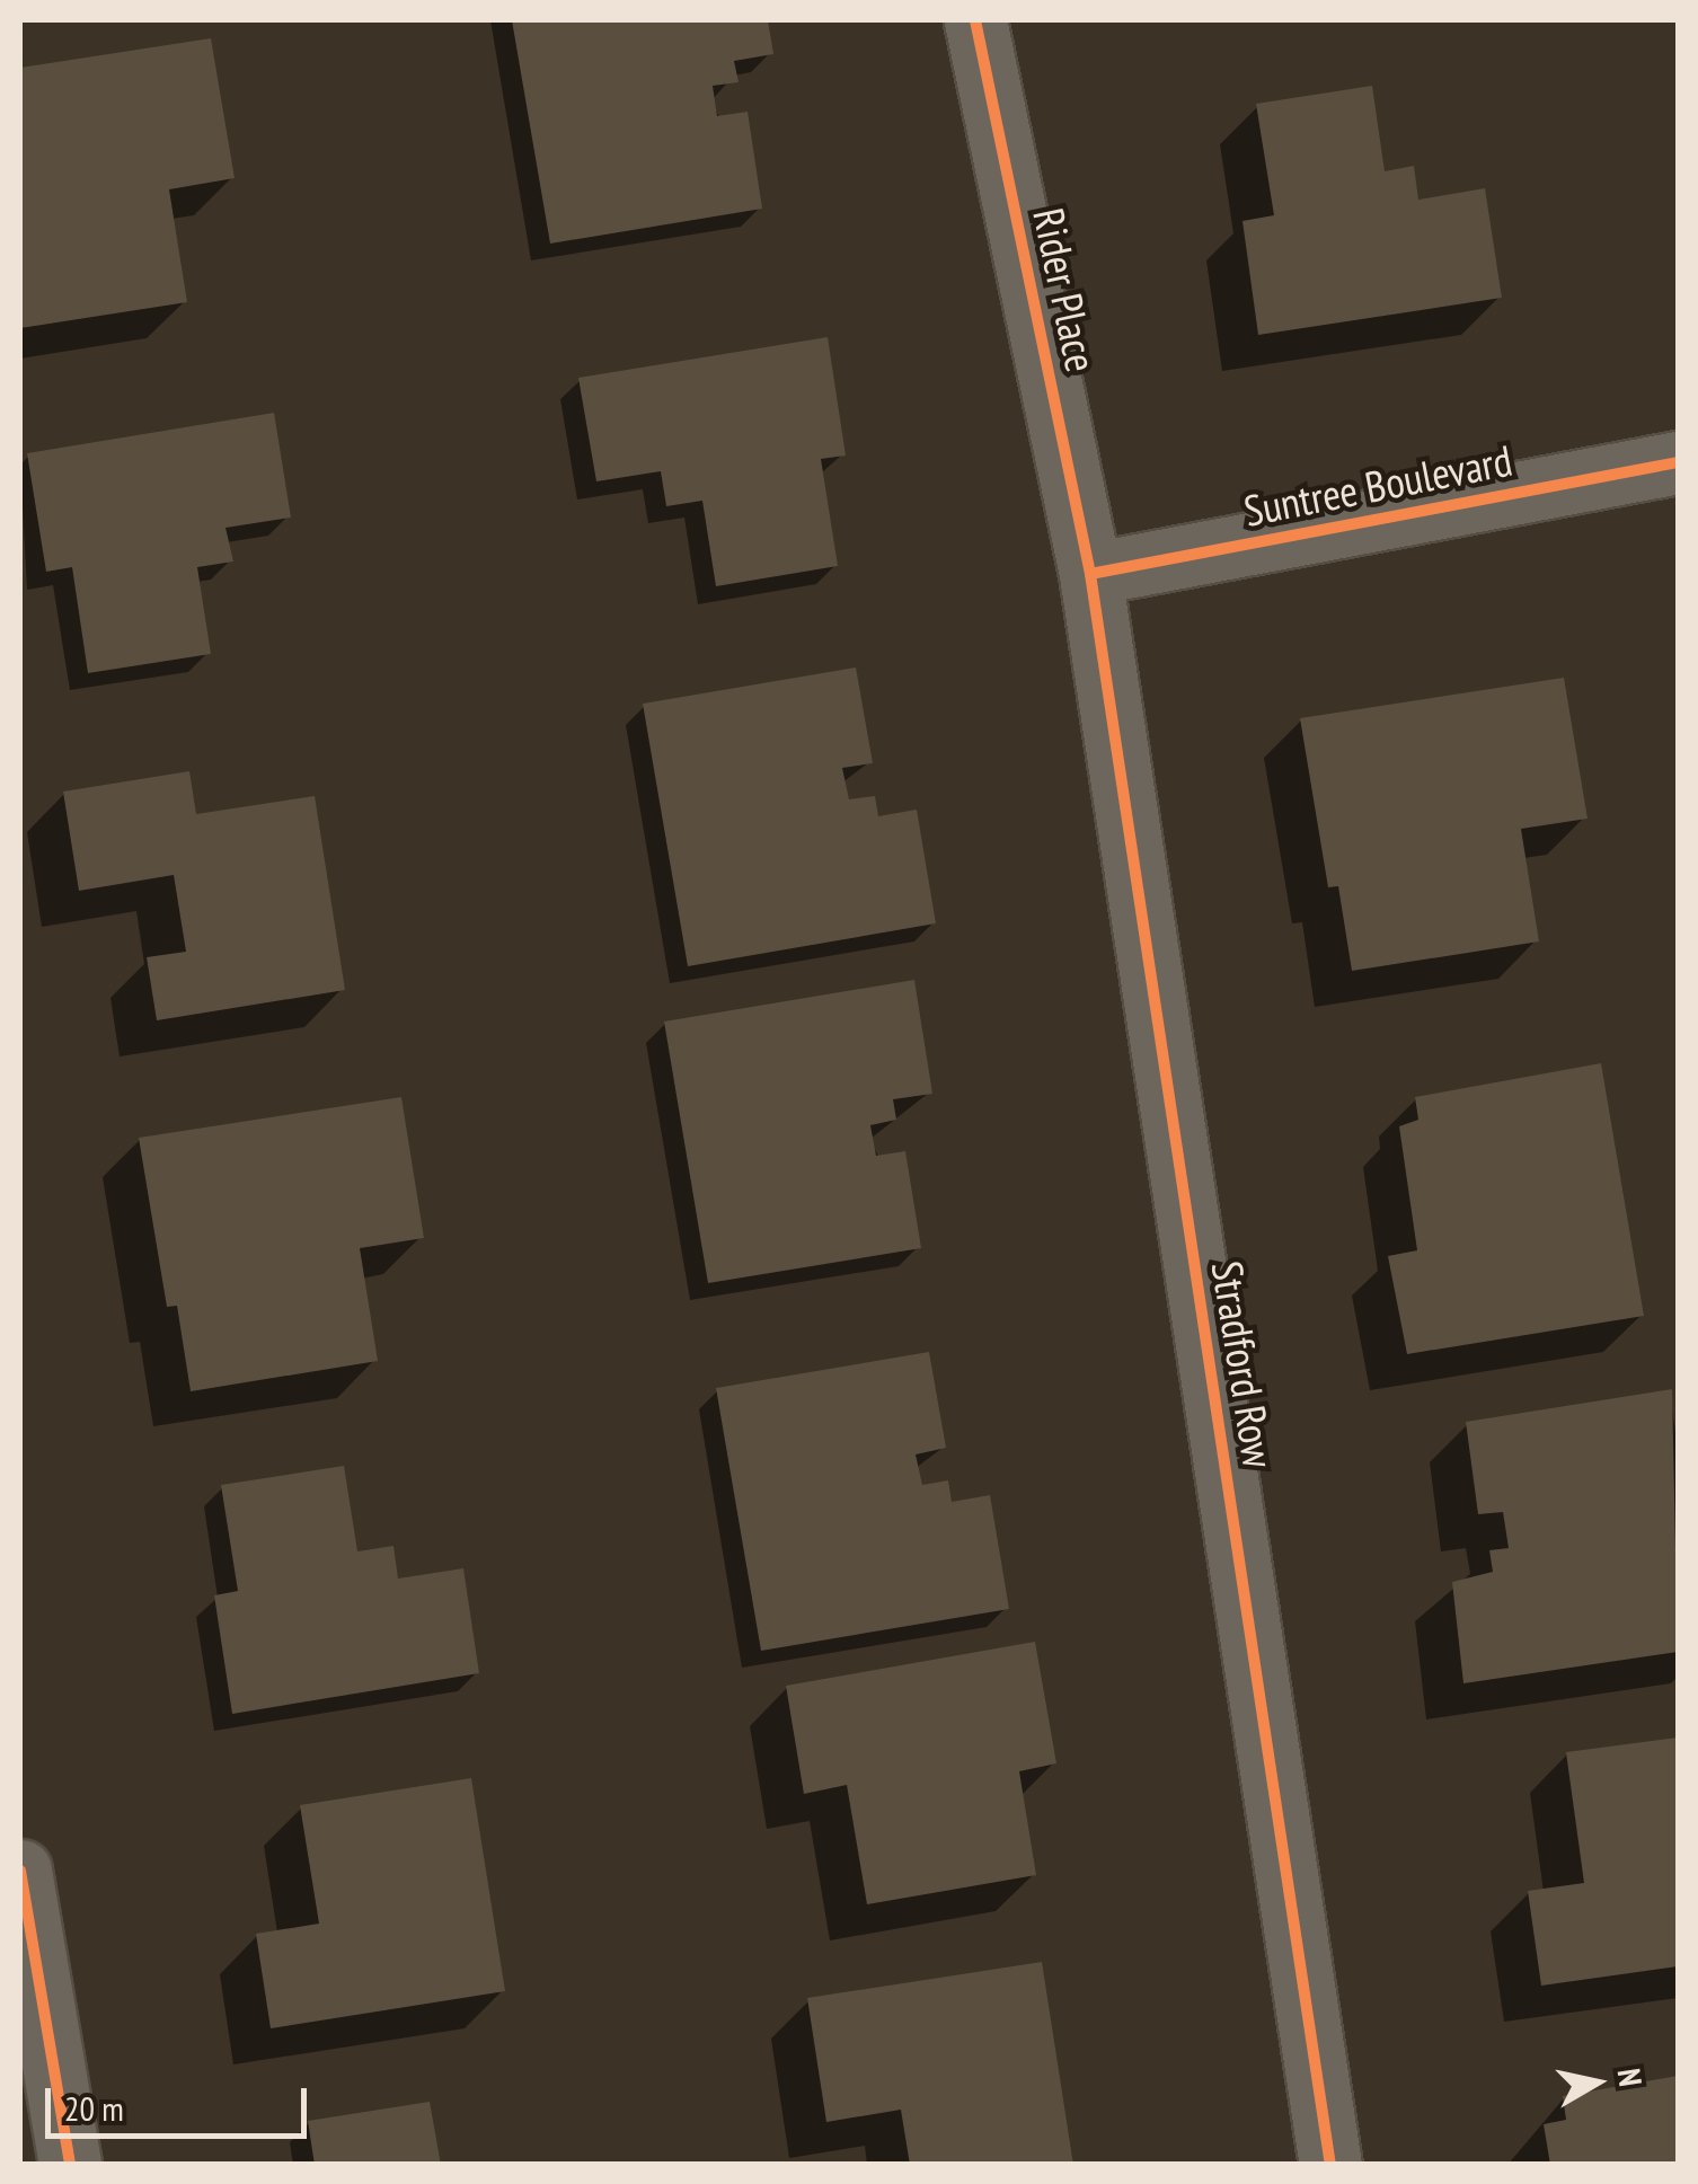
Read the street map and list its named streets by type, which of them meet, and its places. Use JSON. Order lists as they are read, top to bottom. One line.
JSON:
{"streets":{"street":["Rider Place","Suntree Boulevard","Stradford Row"]},"crossings":[["Rider Place","Suntree Boulevard"],["Rider Place","Stradford Row"],["Suntree Boulevard","Stradford Row"]],"scale_bar":"20 m","north":"right"}
